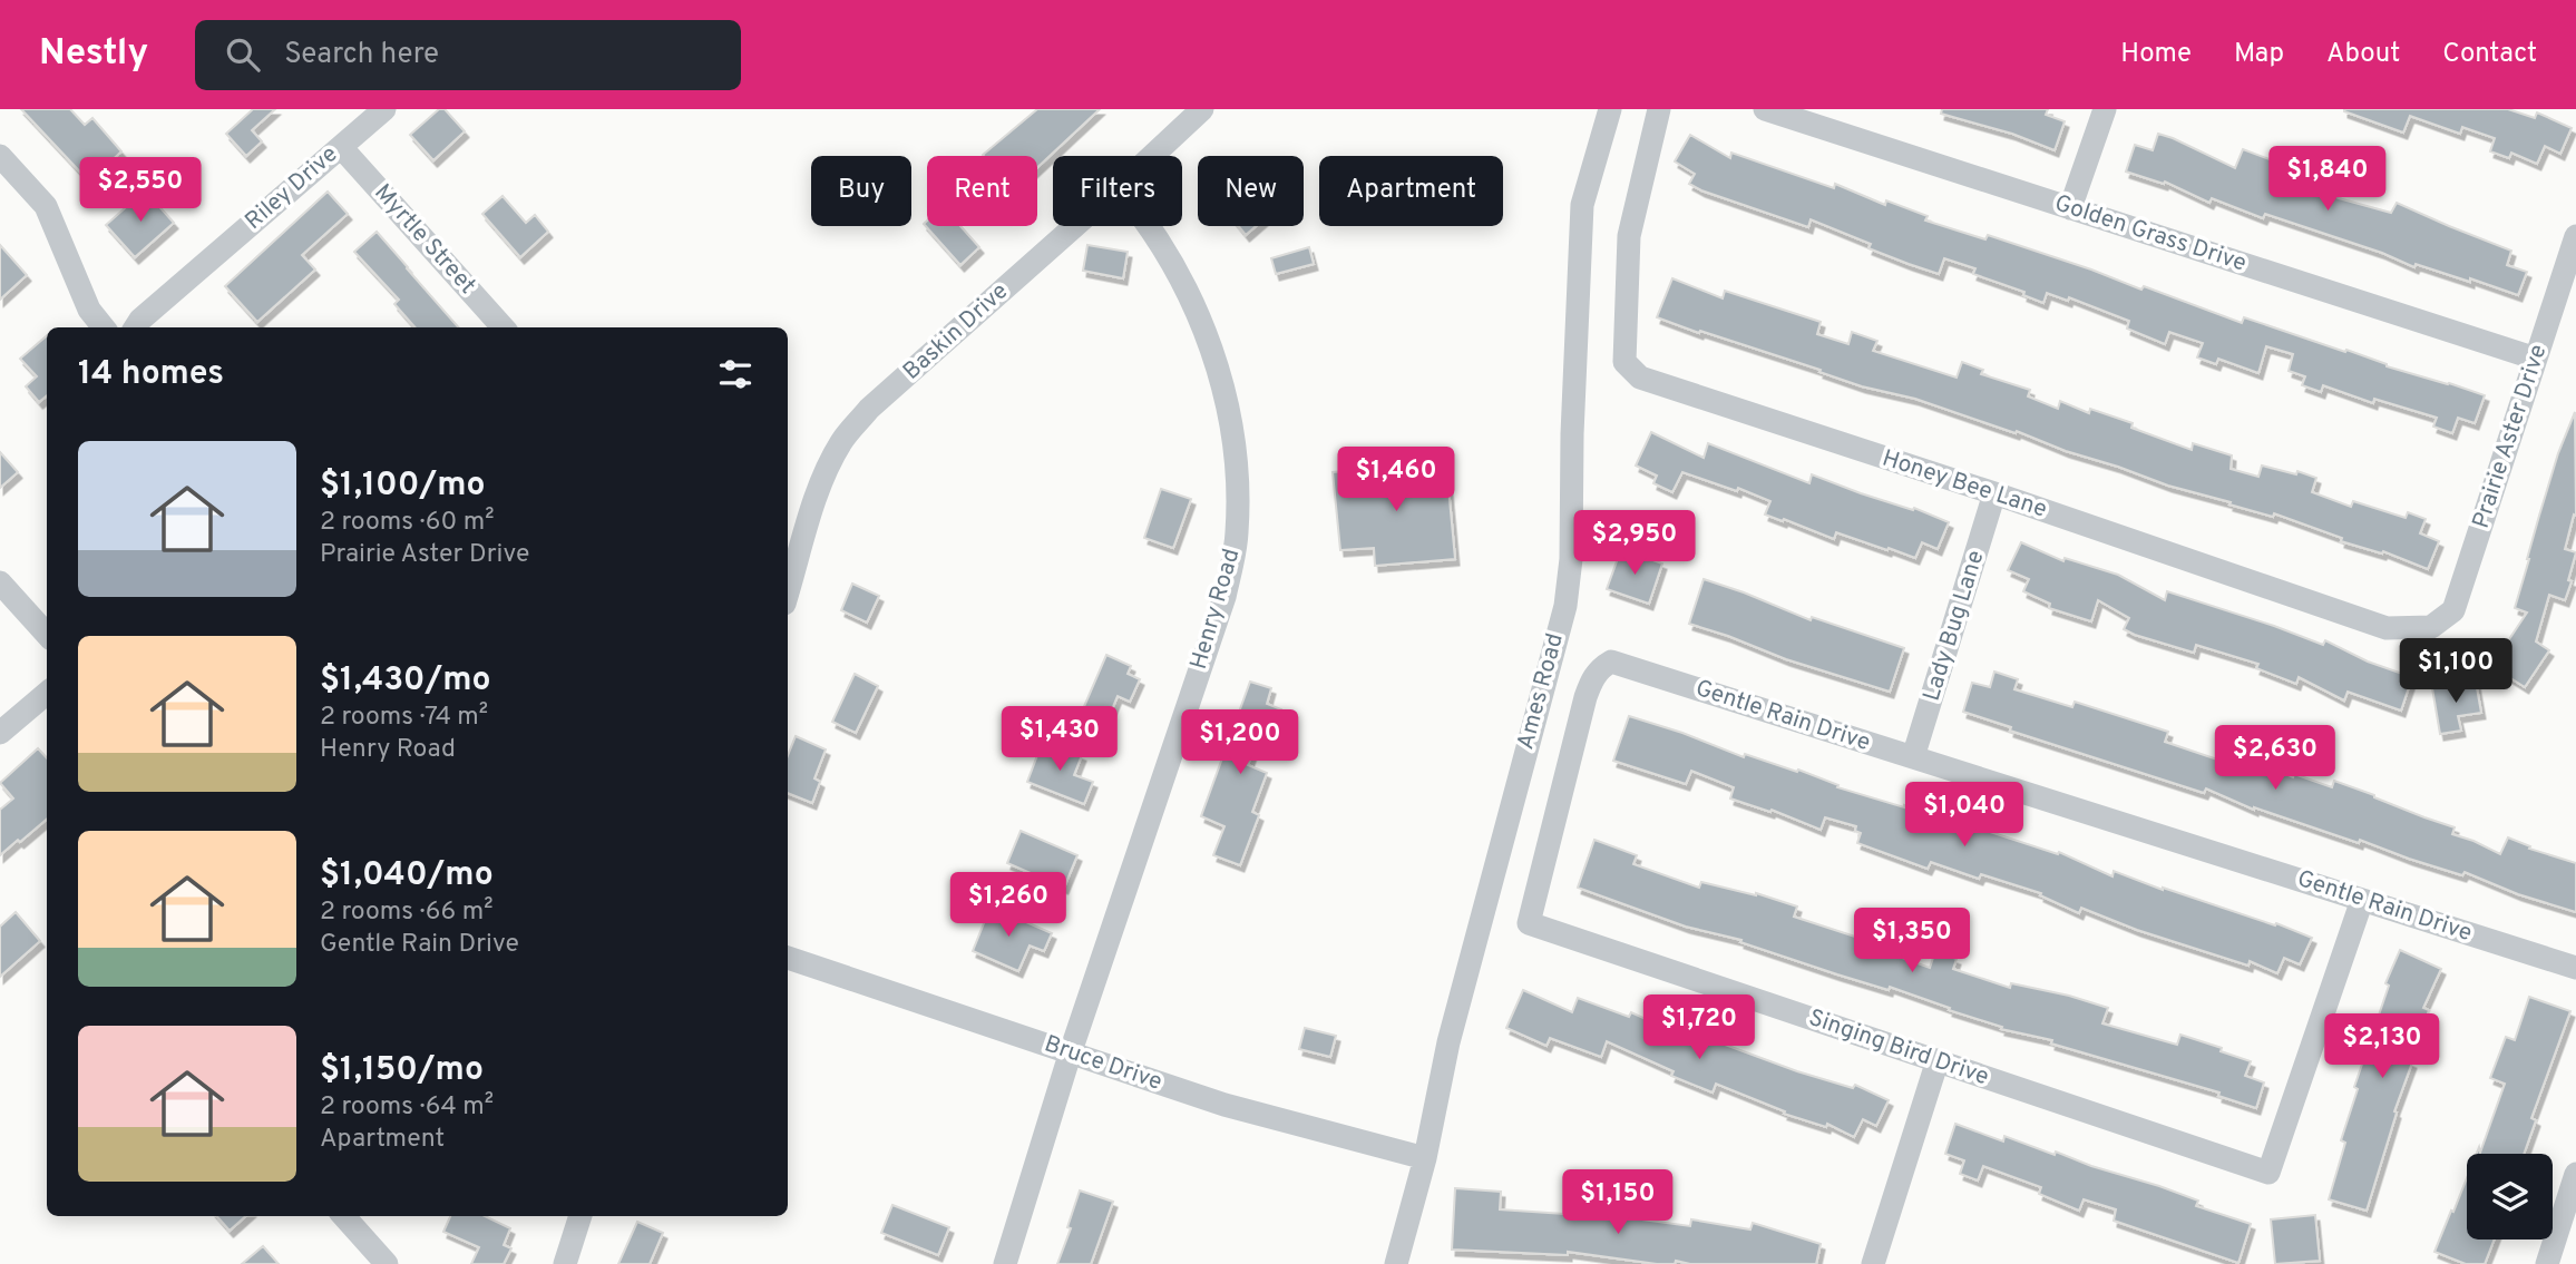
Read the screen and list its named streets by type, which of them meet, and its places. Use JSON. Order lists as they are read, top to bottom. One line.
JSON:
{"streets":{"street":["Riley Drive","Golden Grass Drive","Myrtle Street","Baskin Drive","Prairie Aster Drive","Honey Bee Lane","Henry Road","Lady Bug Lane","Ames Road","Gentle Rain Drive","Singing Bird Drive","Bruce Drive"]},"crossings":[["Riley Drive","Myrtle Street"],["Golden Grass Drive","Prairie Aster Drive"],["Prairie Aster Drive","Honey Bee Lane"],["Honey Bee Lane","Lady Bug Lane"],["Henry Road","Bruce Drive"],["Lady Bug Lane","Gentle Rain Drive"],["Ames Road","Bruce Drive"],["Gentle Rain Drive","Singing Bird Drive"]],"page":{"header":"Nestly","search":"Search here","nav":["Home","Map","About","Contact"],"price":["$1,840","$2,550","$1,460","$2,950","$1,100","$1,430","$1,200","$2,630","$1,040","$1,260","$1,350","$1,720","$2,130","$1,150"],"chip":["Buy","Rent","Filters","New","Apartment"],"heading":"14 homes","list":[{"name":"$1,100/mo","note":"2 rooms · 60 m² · Prairie Aster Drive"},{"name":"$1,430/mo","note":"2 rooms · 74 m² · Henry Road"},{"name":"$1,040/mo","note":"2 rooms · 66 m² · Gentle Rain Drive"},{"name":"$1,150/mo","note":"2 rooms · 64 m² · Apartment"}]}}
